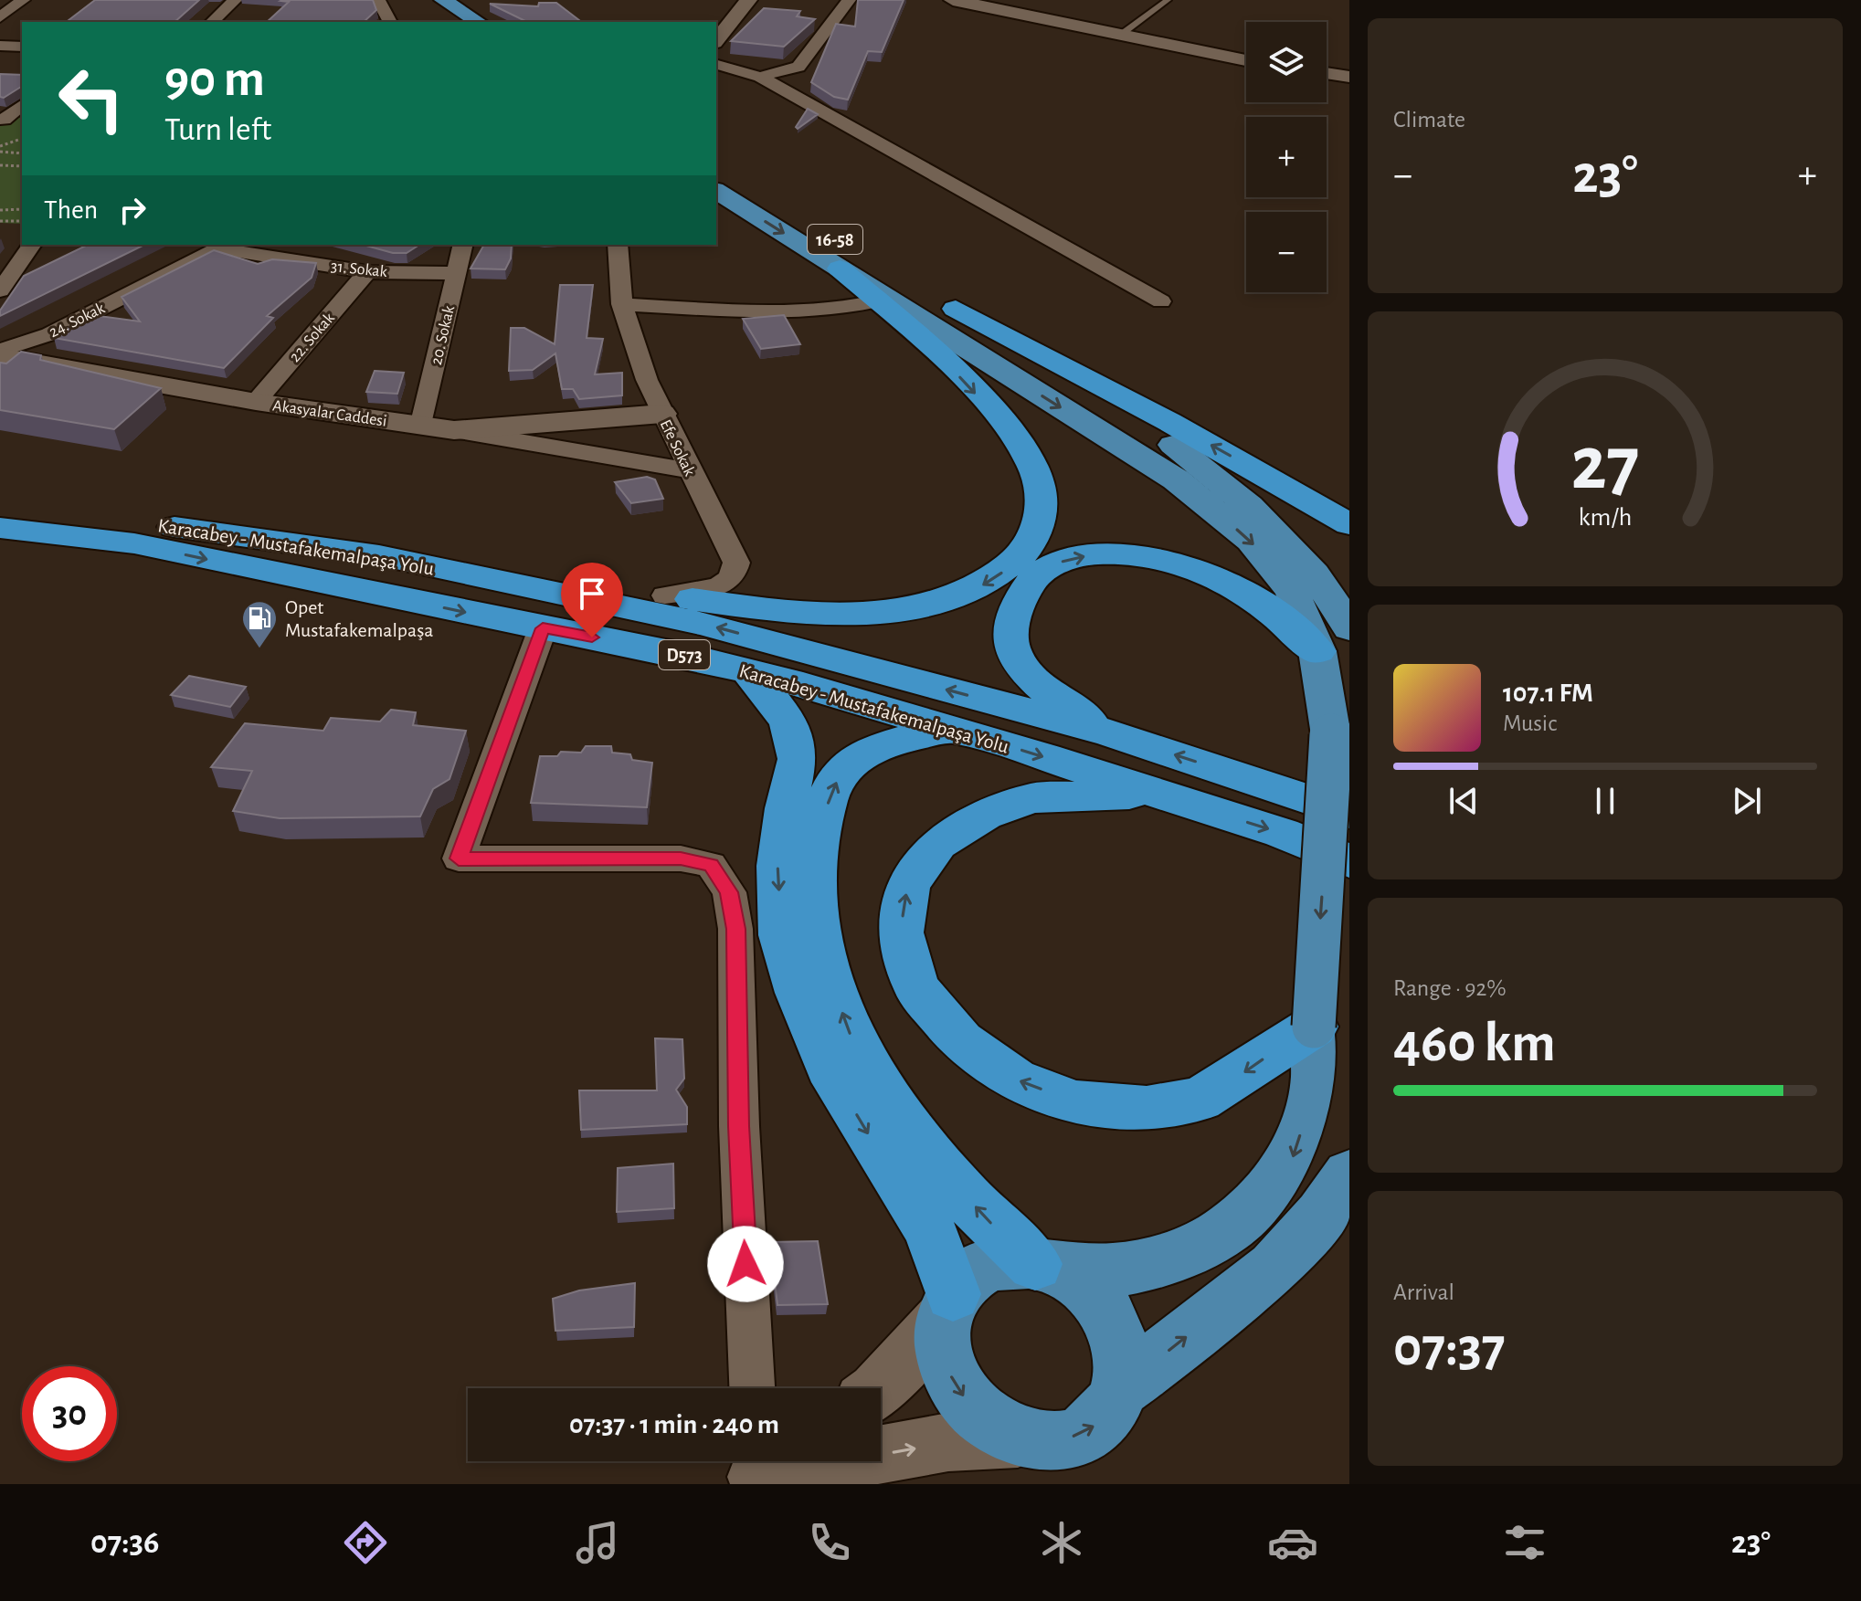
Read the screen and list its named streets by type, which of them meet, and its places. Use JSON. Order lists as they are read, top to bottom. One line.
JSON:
{"streets":{"highway":["Karacabey - Mustafakemalpaşa Yolu","D573"],"main road":["16-58"],"street":["31. Sokak","24. Sokak","20. Sokak","22. Sokak","Akasyalar Caddesi","Efe Sokak"]},"crossings":[["31. Sokak","24. Sokak"],["31. Sokak","20. Sokak"],["31. Sokak","22. Sokak"],["24. Sokak","Akasyalar Caddesi"],["20. Sokak","Akasyalar Caddesi"],["22. Sokak","Akasyalar Caddesi"],["Akasyalar Caddesi","Efe Sokak"]],"places":{"fuel station":["Opet Mustafakemalpaşa"]},"page":{"tile":["Climate",["Range · 92%","460 km"],["Arrival","07:37"]],"map_buttons":["+","−"],"turn":["90 m","Turn left"],"heat":["−","23°","+"],"then":"Then","song":["107.1 FM","Music"],"limit":"30","trip":"07:37 · 1 min · 240 m","tabs":["07:36","23°"],"gauge":["27","km/h"]}}
